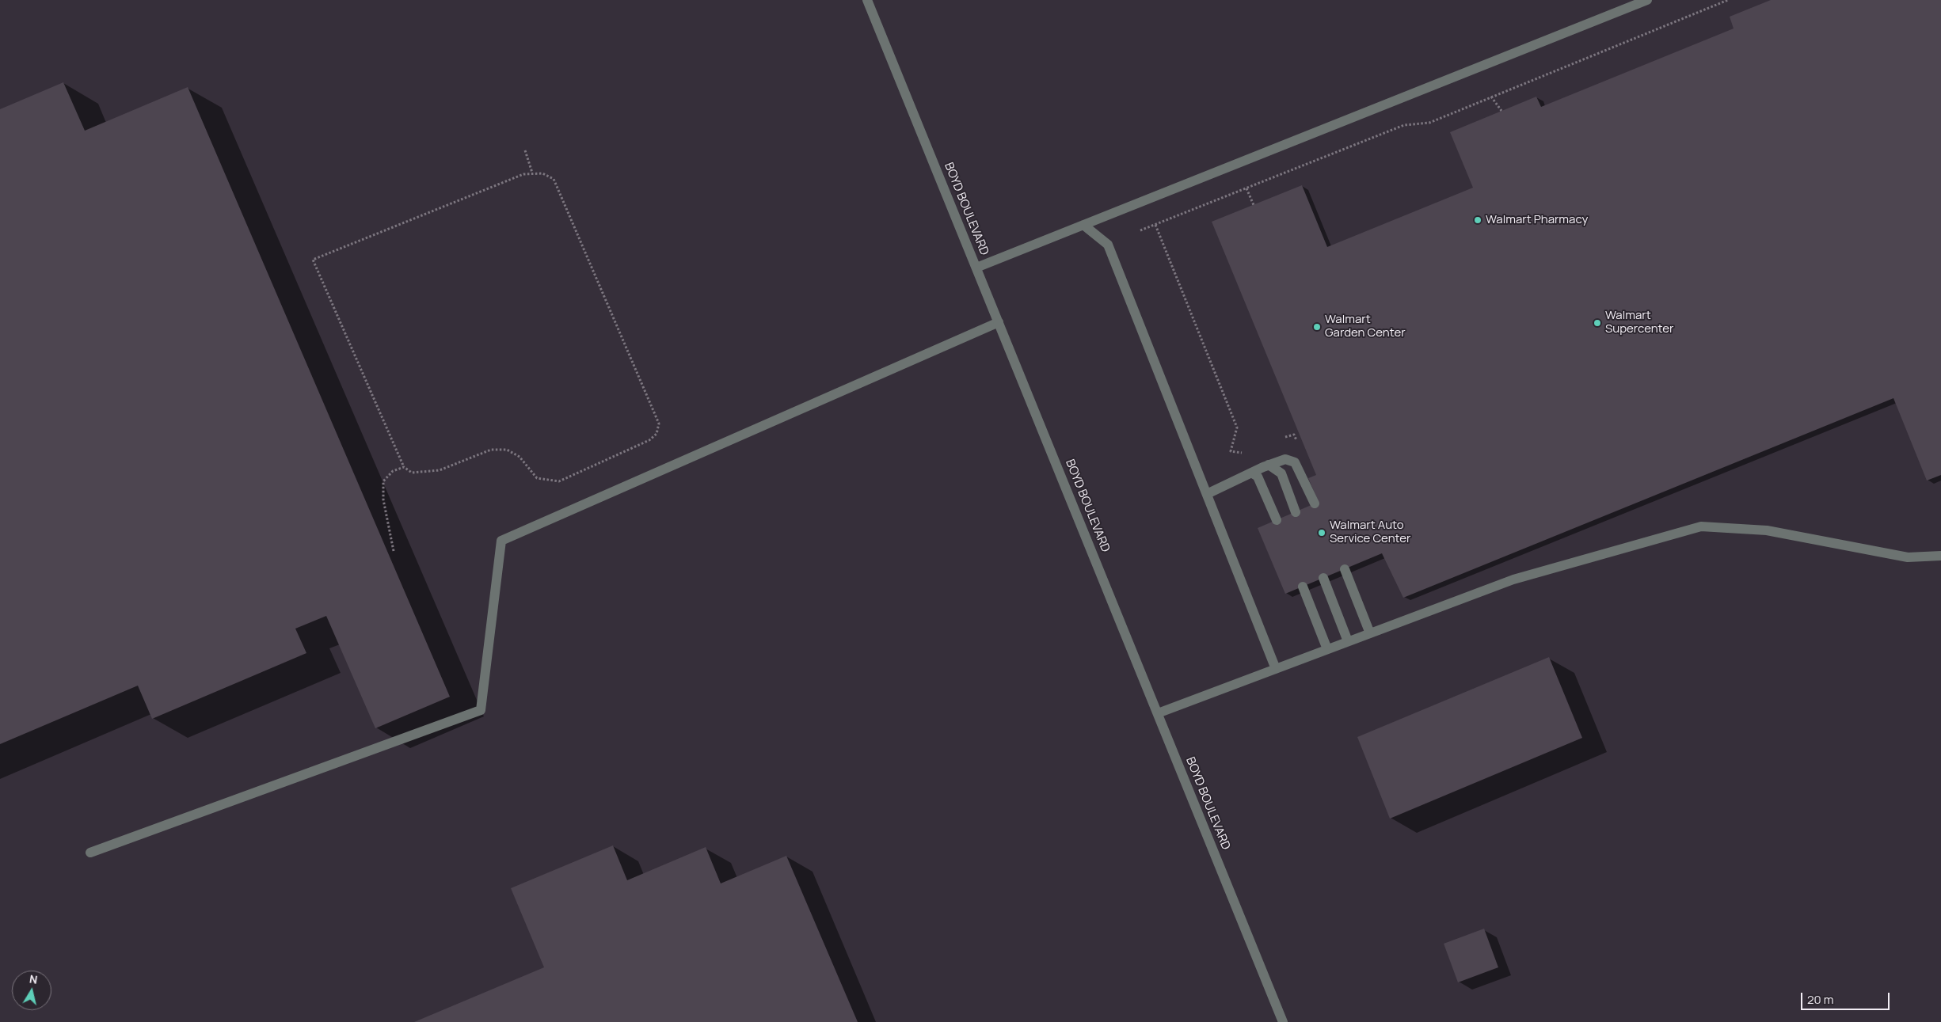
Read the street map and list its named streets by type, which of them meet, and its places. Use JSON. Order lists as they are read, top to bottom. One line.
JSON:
{"streets":{"street":["BOYD BOULEVARD"]},"places":["Walmart Pharmacy","Walmart Supercenter","Walmart Garden Center","Walmart Auto Service Center"],"scale_bar":"20 m","north":"top"}
